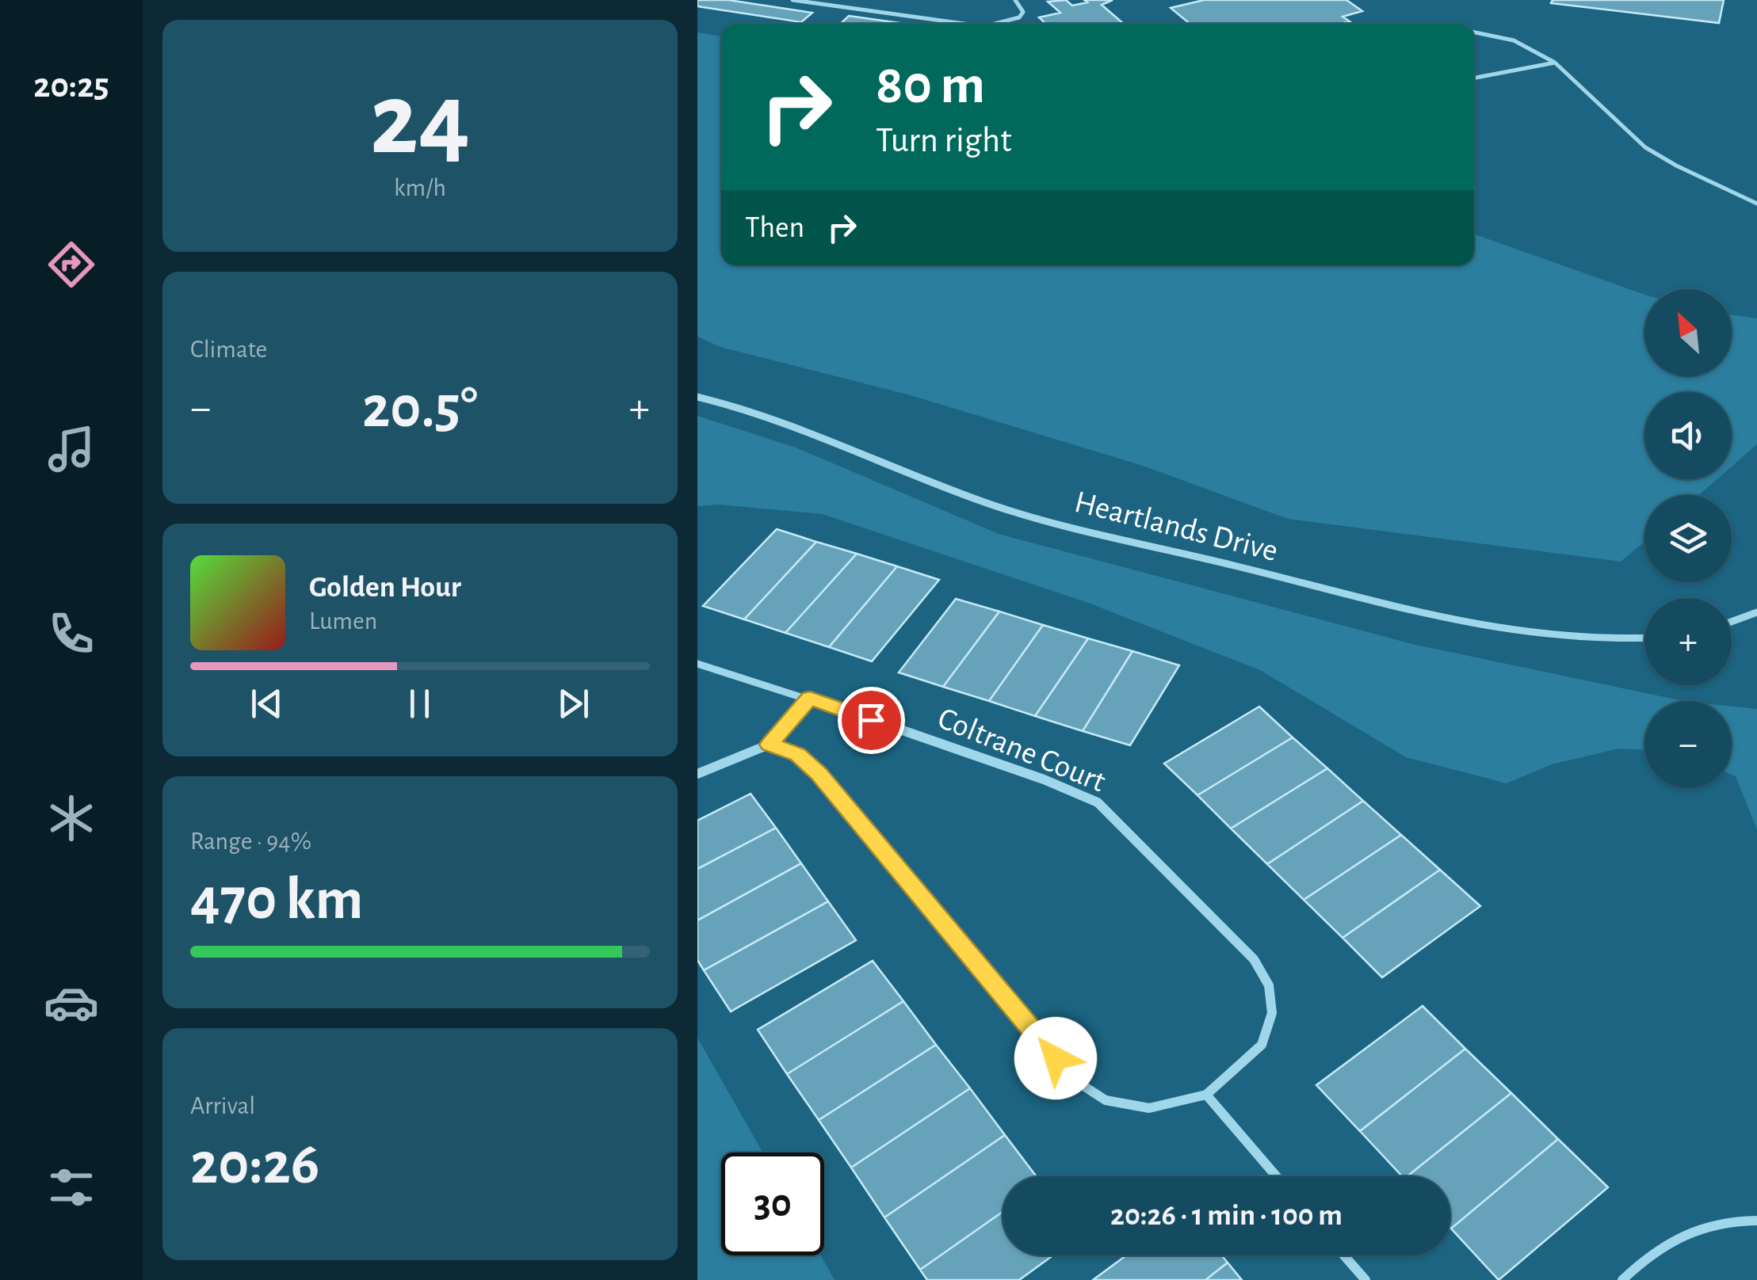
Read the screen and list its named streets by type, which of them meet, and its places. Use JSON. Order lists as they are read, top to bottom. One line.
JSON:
{"streets":{"street":["Heartlands Drive","Coltrane Court"]},"north":"top left","page":{"tabs":"20:25","tile":[["24","km/h"],"Climate",["Range · 94%","470 km"],["Arrival","20:26"]],"turn":["80 m","Turn right"],"then":"Then","map_buttons":["+","−"],"heat":["−","20.5°","+"],"song":["Golden Hour","Lumen"],"limit":"30","trip":"20:26 · 1 min · 100 m"}}
